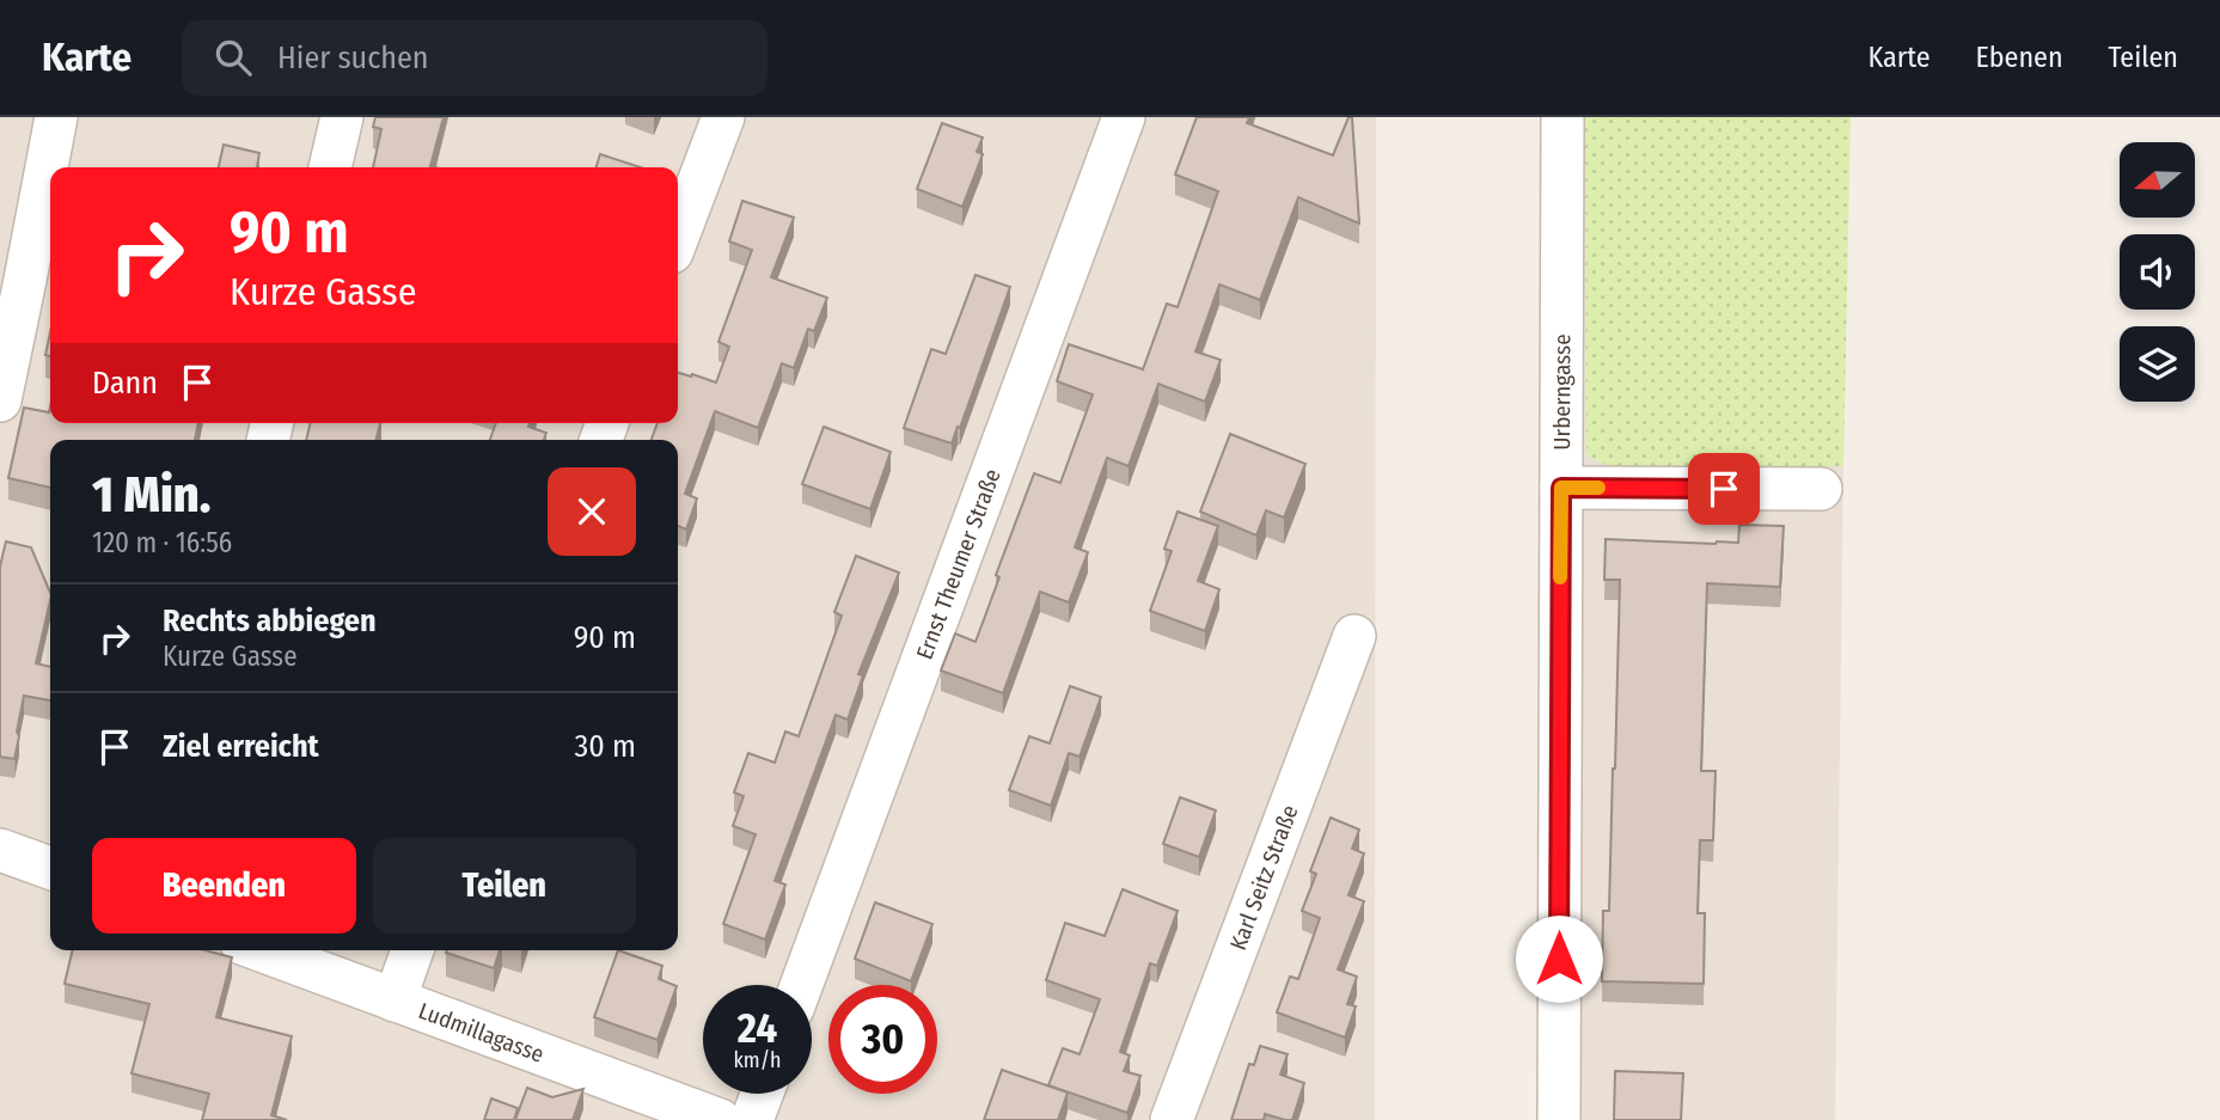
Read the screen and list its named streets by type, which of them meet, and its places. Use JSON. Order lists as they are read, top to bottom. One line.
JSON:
{"streets":{"street":["Urberngasse","Ernst Theumer Straße","Karl Seitz Straße","Ludmillagasse"]},"north":"left","page":{"header":"Karte","search":"Hier suchen","nav":["Karte","Ebenen","Teilen"],"turn":["90 m","Kurze Gasse"],"then":"Dann","heading":["1 Min.","120 m · 16:56"],"list":[{"name":"Rechts abbiegen","note":"Kurze Gasse","value":"90 m"},{"name":"Ziel erreicht","value":"30 m"}],"buttons":["Beenden","Teilen"],"speed":"24 km/h","limit":"30"}}
